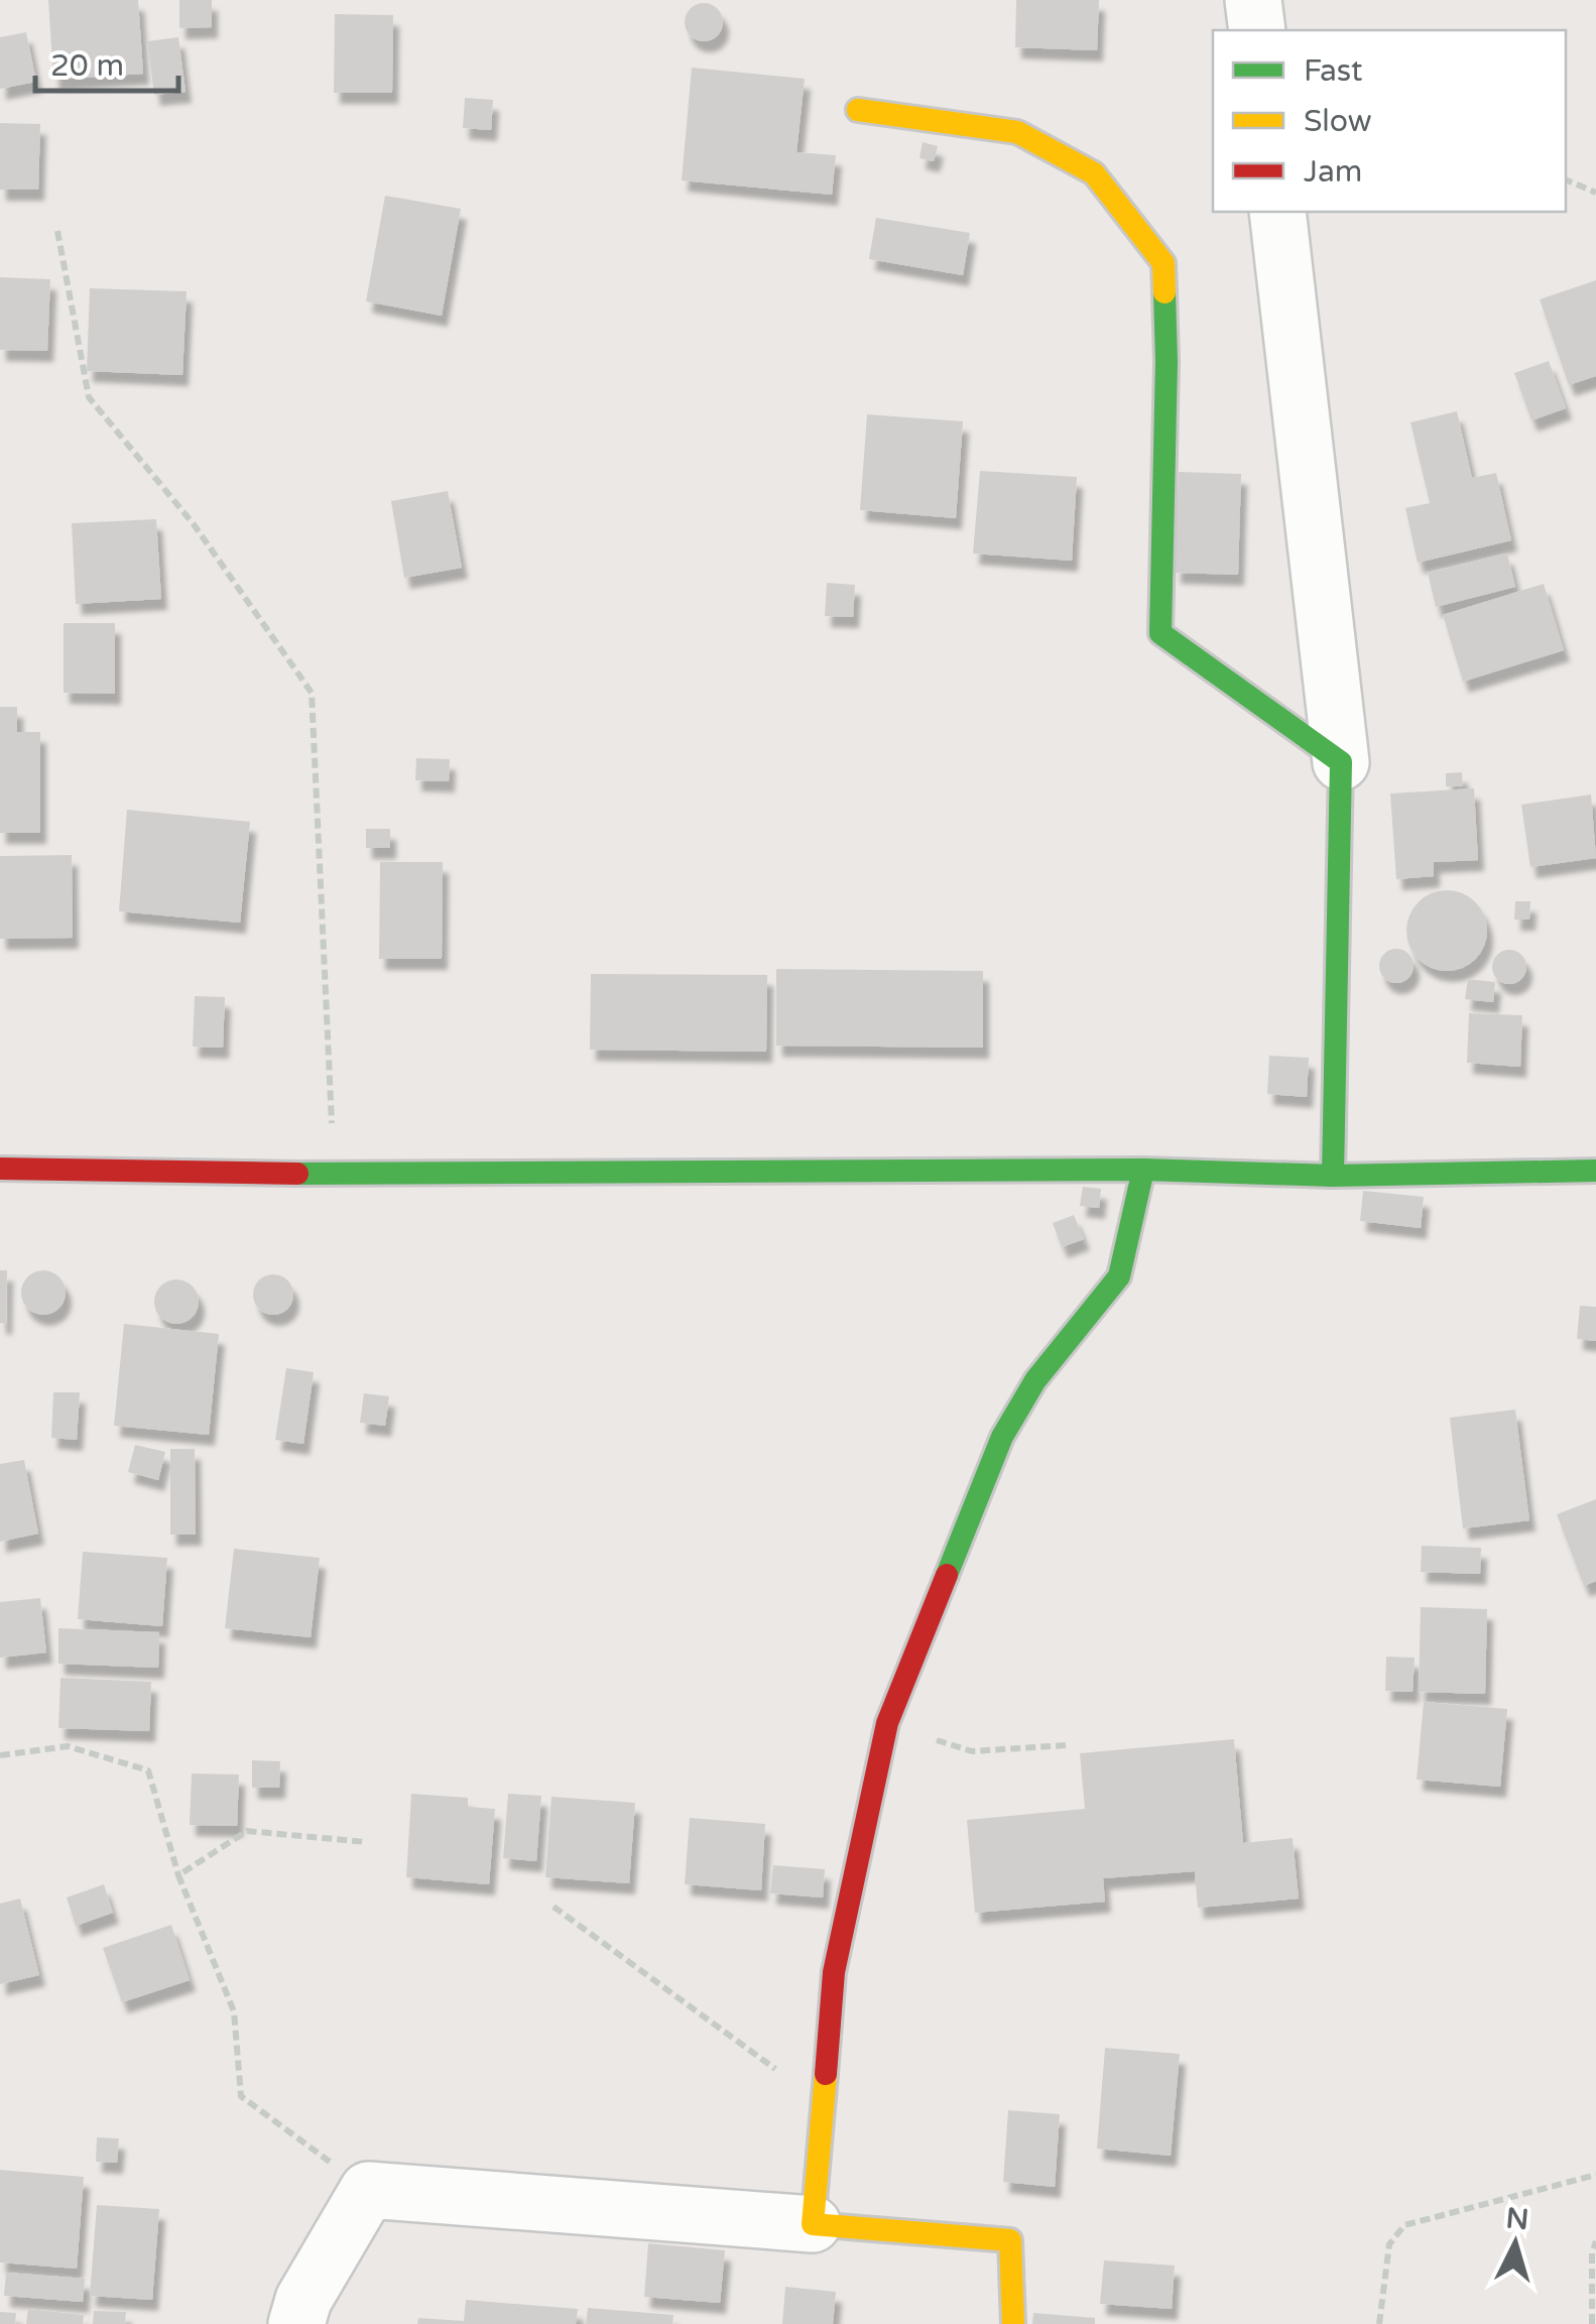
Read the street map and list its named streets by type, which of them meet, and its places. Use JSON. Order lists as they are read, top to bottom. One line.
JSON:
{"legend":["Fast","Slow","Jam"],"scale_bar":"20 m","north":"top"}
